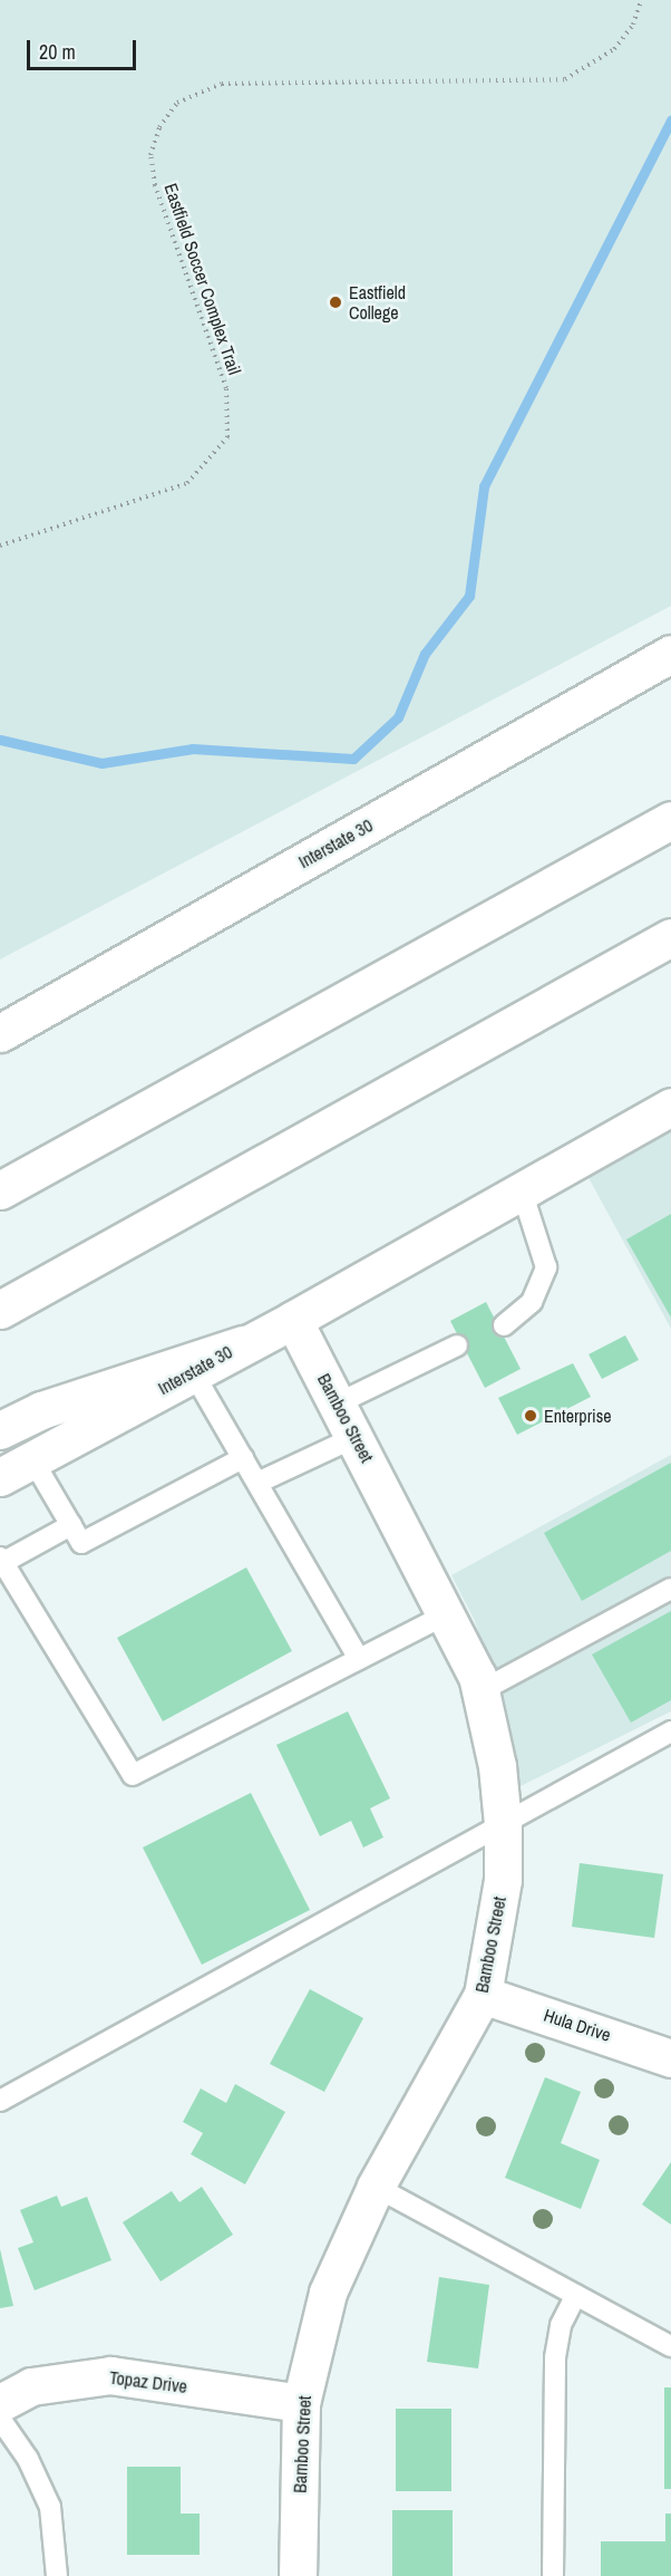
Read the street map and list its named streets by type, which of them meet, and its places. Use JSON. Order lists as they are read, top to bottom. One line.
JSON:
{"streets":{"main road":["Interstate 30","Bamboo Street","Hula Drive","Topaz Drive"],"path":["Eastfield Soccer Complex Trail"]},"crossings":[["Interstate 30","Bamboo Street"],["Bamboo Street","Hula Drive"],["Bamboo Street","Topaz Drive"]],"places":["Eastfield College","Enterprise"],"scale_bar":"20 m"}
